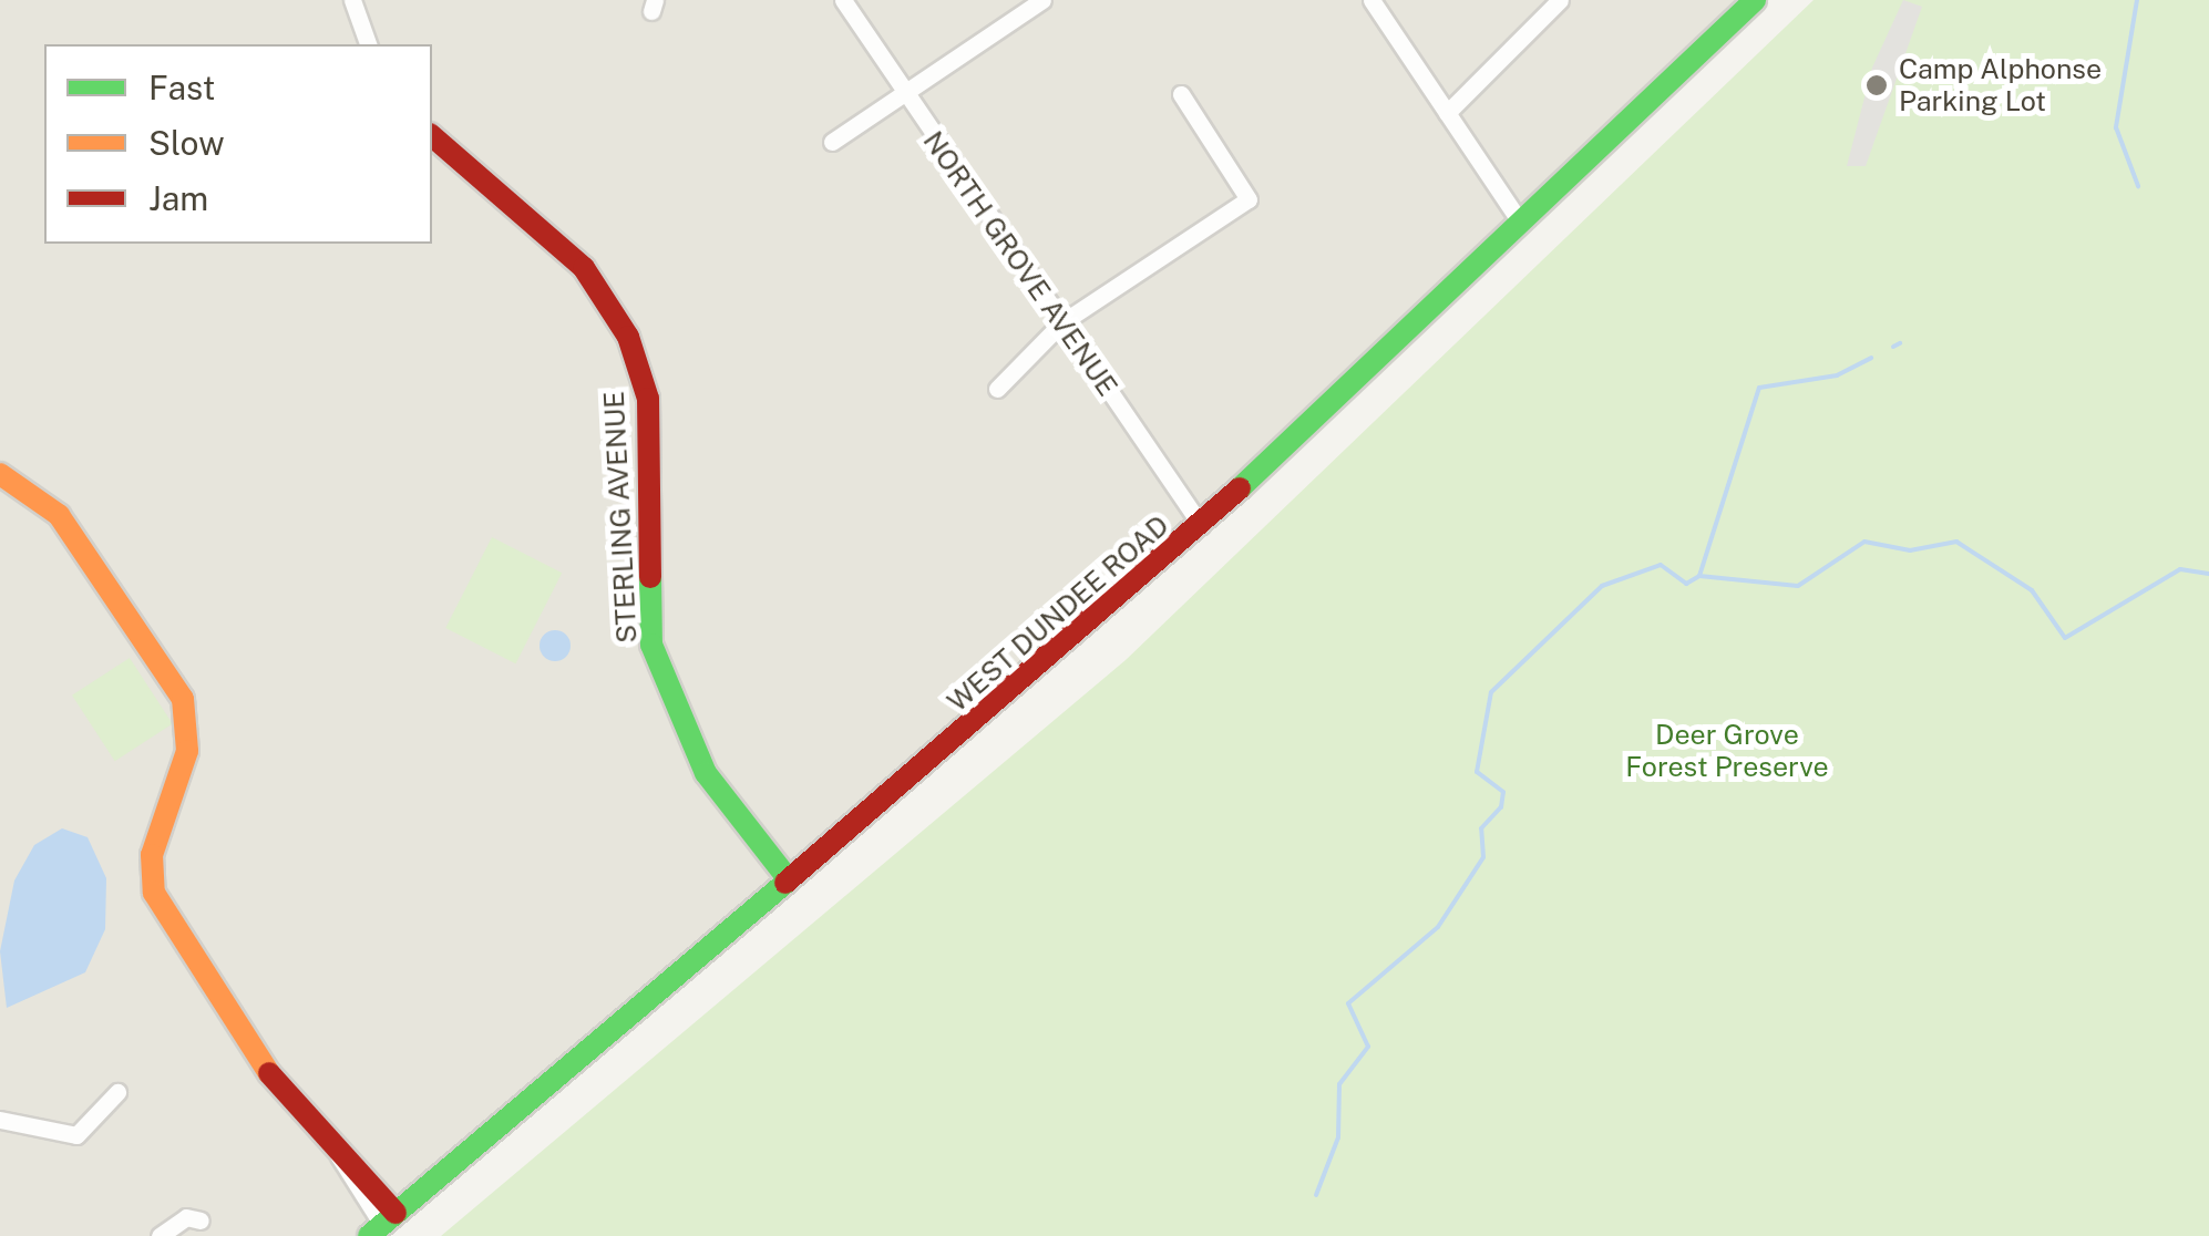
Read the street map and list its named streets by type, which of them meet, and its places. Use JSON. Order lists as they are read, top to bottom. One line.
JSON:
{"streets":{"main road":["STERLING AVENUE","WEST DUNDEE ROAD"],"street":["NORTH GROVE AVENUE"]},"crossings":[["NORTH GROVE AVENUE","WEST DUNDEE ROAD"],["STERLING AVENUE","WEST DUNDEE ROAD"]],"parks":["Deer Grove Forest Preserve"],"places":["Camp Alphonse Parking Lot"],"legend":["Fast","Slow","Jam"]}
